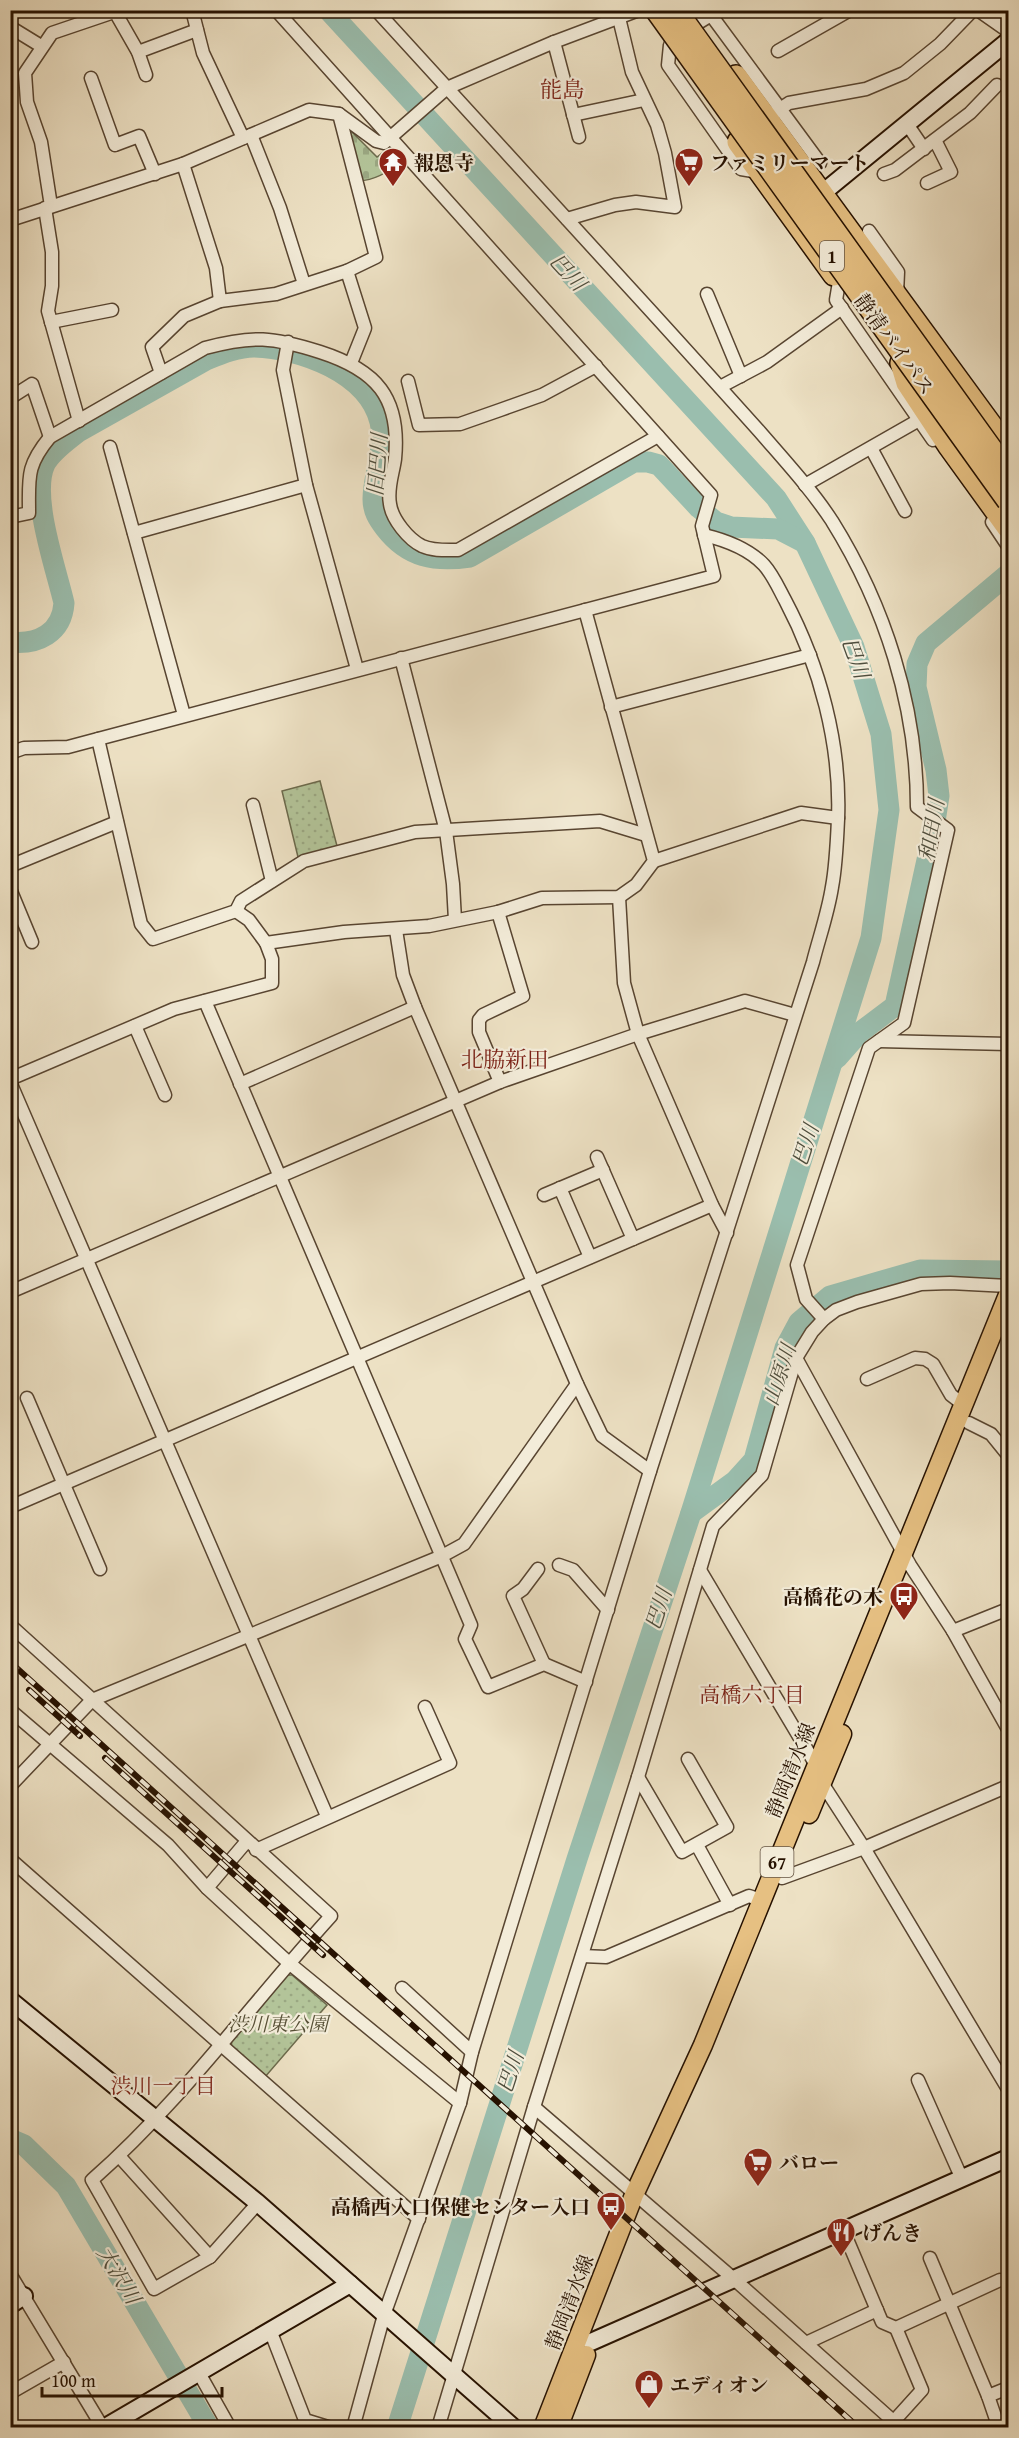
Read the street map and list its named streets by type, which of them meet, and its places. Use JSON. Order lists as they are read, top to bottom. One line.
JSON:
{"streets":{"highway":["1","静清バイパス"],"main road":["静岡清水線","67"]},"districts":["能島","北脇新田","高橋六丁目","渋川一丁目"],"water":["巴川","旧巴川","和田川","山原川","大沢川"],"parks":["渋川東公園"],"places":{"temple":["報恩寺"],"supermarket":["ファミリーマート","バロー"],"bus stop":["高橋花の木","高橋西入口保健センター入口"],"restaurant":["げんき"],"shop":["エディオン"]},"scale_bar":"100 m"}
